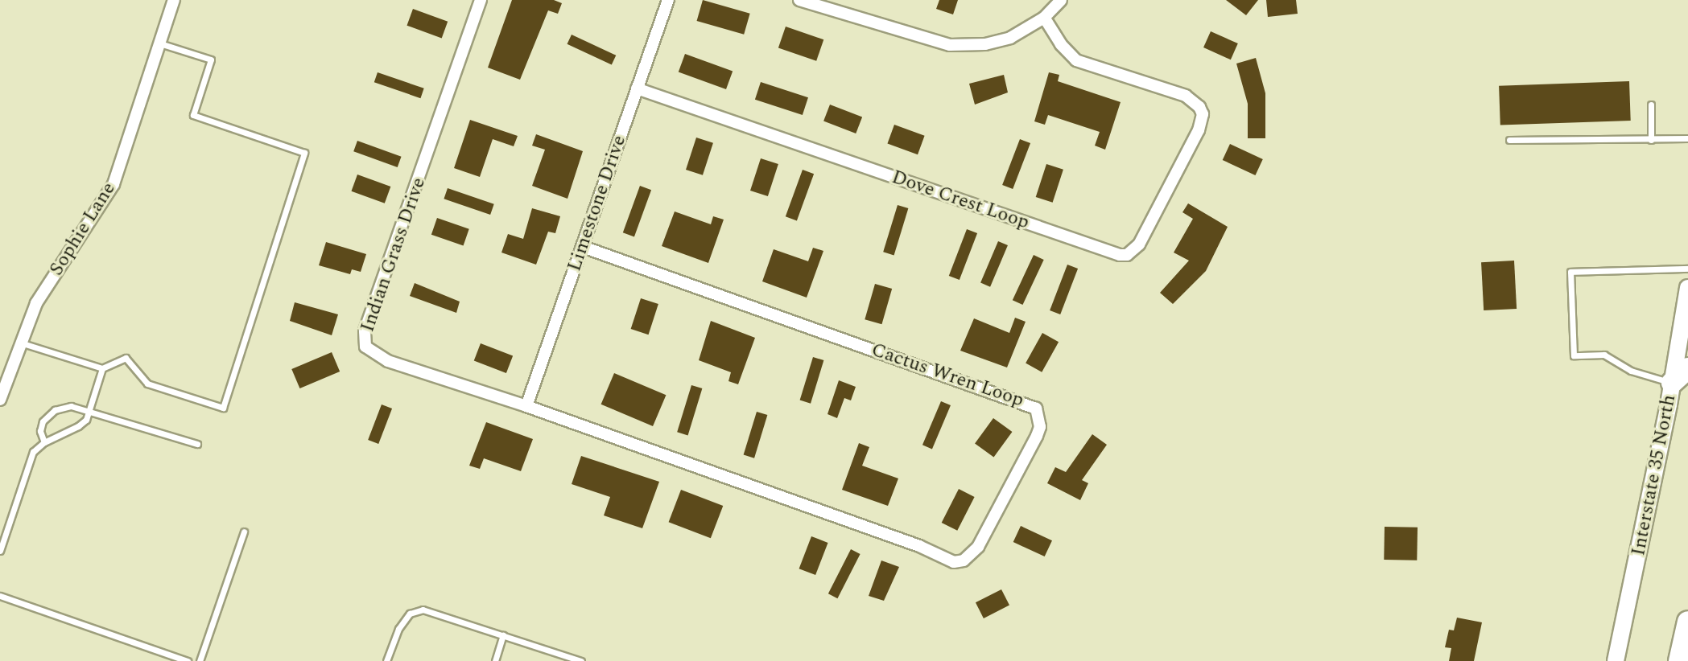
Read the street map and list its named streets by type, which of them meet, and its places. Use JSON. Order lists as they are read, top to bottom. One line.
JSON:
{"streets":{"main road":["Interstate 35 North"],"street":["Dove Crest Loop","Limestone Drive","Sophie Lane","Indian Grass Drive","Cactus Wren Loop"]},"crossings":[["Dove Crest Loop","Limestone Drive"],["Limestone Drive","Indian Grass Drive"],["Limestone Drive","Cactus Wren Loop"],["Indian Grass Drive","Cactus Wren Loop"]]}
